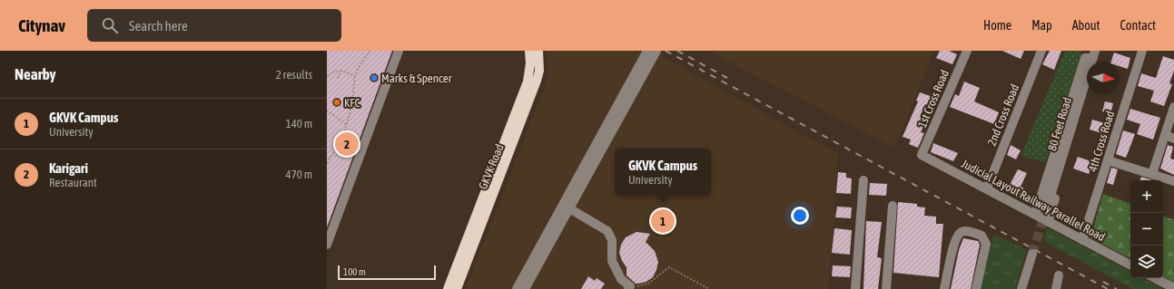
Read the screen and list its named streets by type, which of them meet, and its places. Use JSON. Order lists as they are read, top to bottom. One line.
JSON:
{"streets":{"main road":["GKVK Road"],"street":["1st Cross Road","2nd Cross Road","80 Feet Road","4th Cross Road","Judicial Layout Railway Parallel Road"]},"crossings":[["1st Cross Road","Judicial Layout Railway Parallel Road"],["2nd Cross Road","Judicial Layout Railway Parallel Road"],["4th Cross Road","Judicial Layout Railway Parallel Road"]],"places":["Marks & Spencer","KFC"],"scale_bar":"100 m","north":"right","page":{"header":"Citynav","search":"Search here","nav":["Home","Map","About","Contact"],"heading":["Nearby","2 results"],"list":[{"mark":"1","name":"GKVK Campus","note":"University","value":"140 m"},{"mark":"2","name":"Karigari","note":"Restaurant","value":"470 m"}],"pins":["2","1"],"popup":["GKVK Campus","University"],"map_buttons":["+","−"],"scale":"100 m"}}
